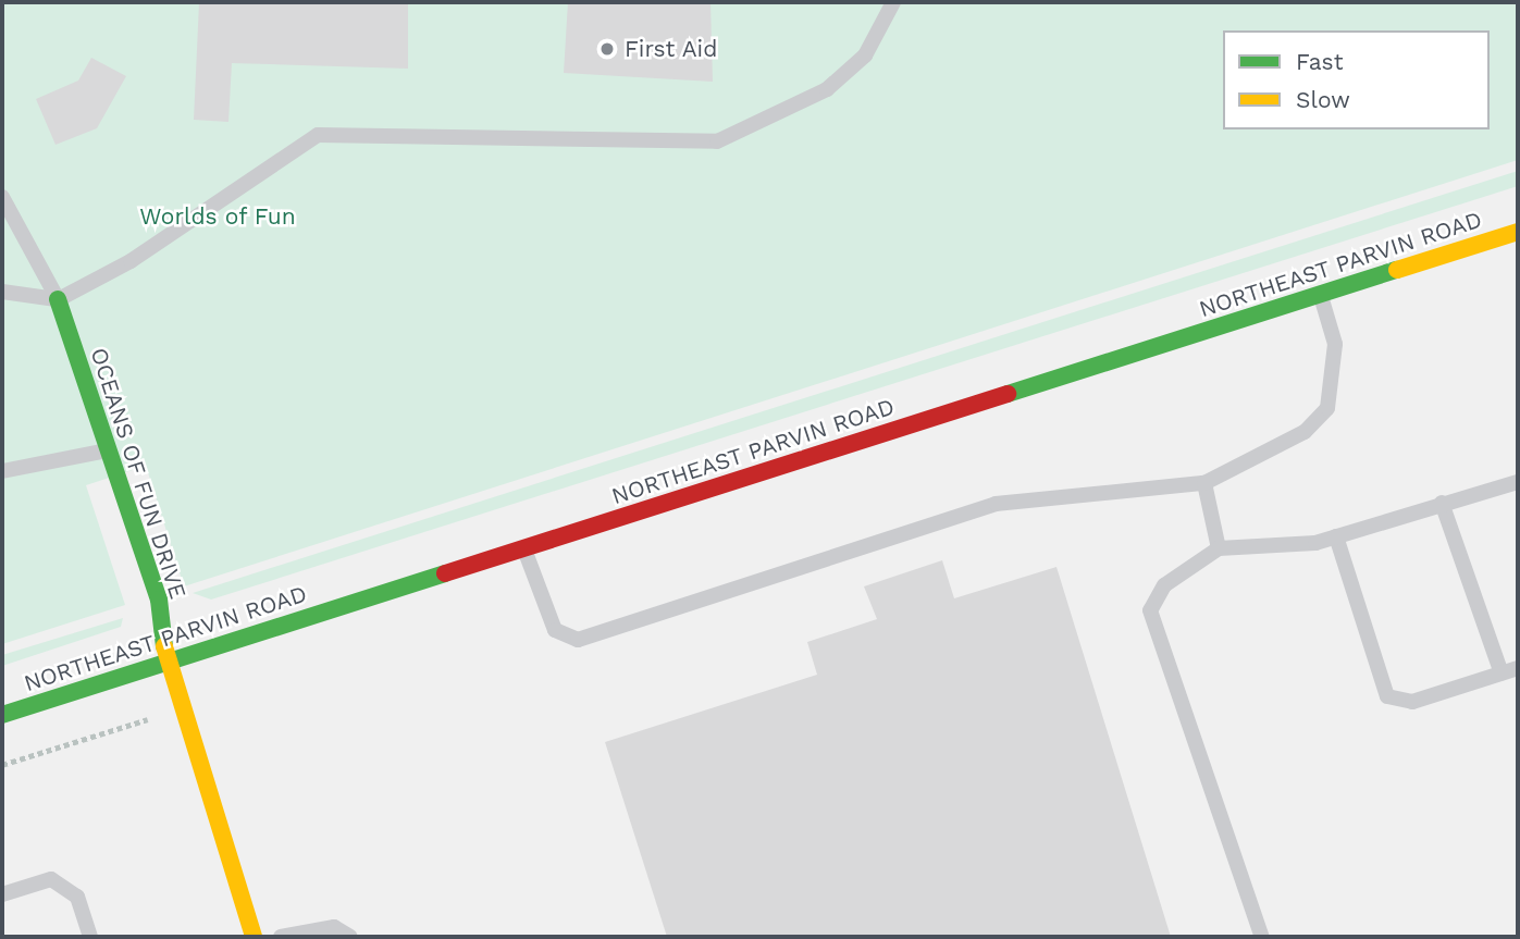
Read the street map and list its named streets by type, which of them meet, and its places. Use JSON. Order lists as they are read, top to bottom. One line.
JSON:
{"streets":{"street":["NORTHEAST PARVIN ROAD","OCEANS OF FUN DRIVE"]},"crossings":[["NORTHEAST PARVIN ROAD","OCEANS OF FUN DRIVE"]],"parks":["Worlds of Fun"],"places":["First Aid"],"legend":["Fast","Slow"]}
